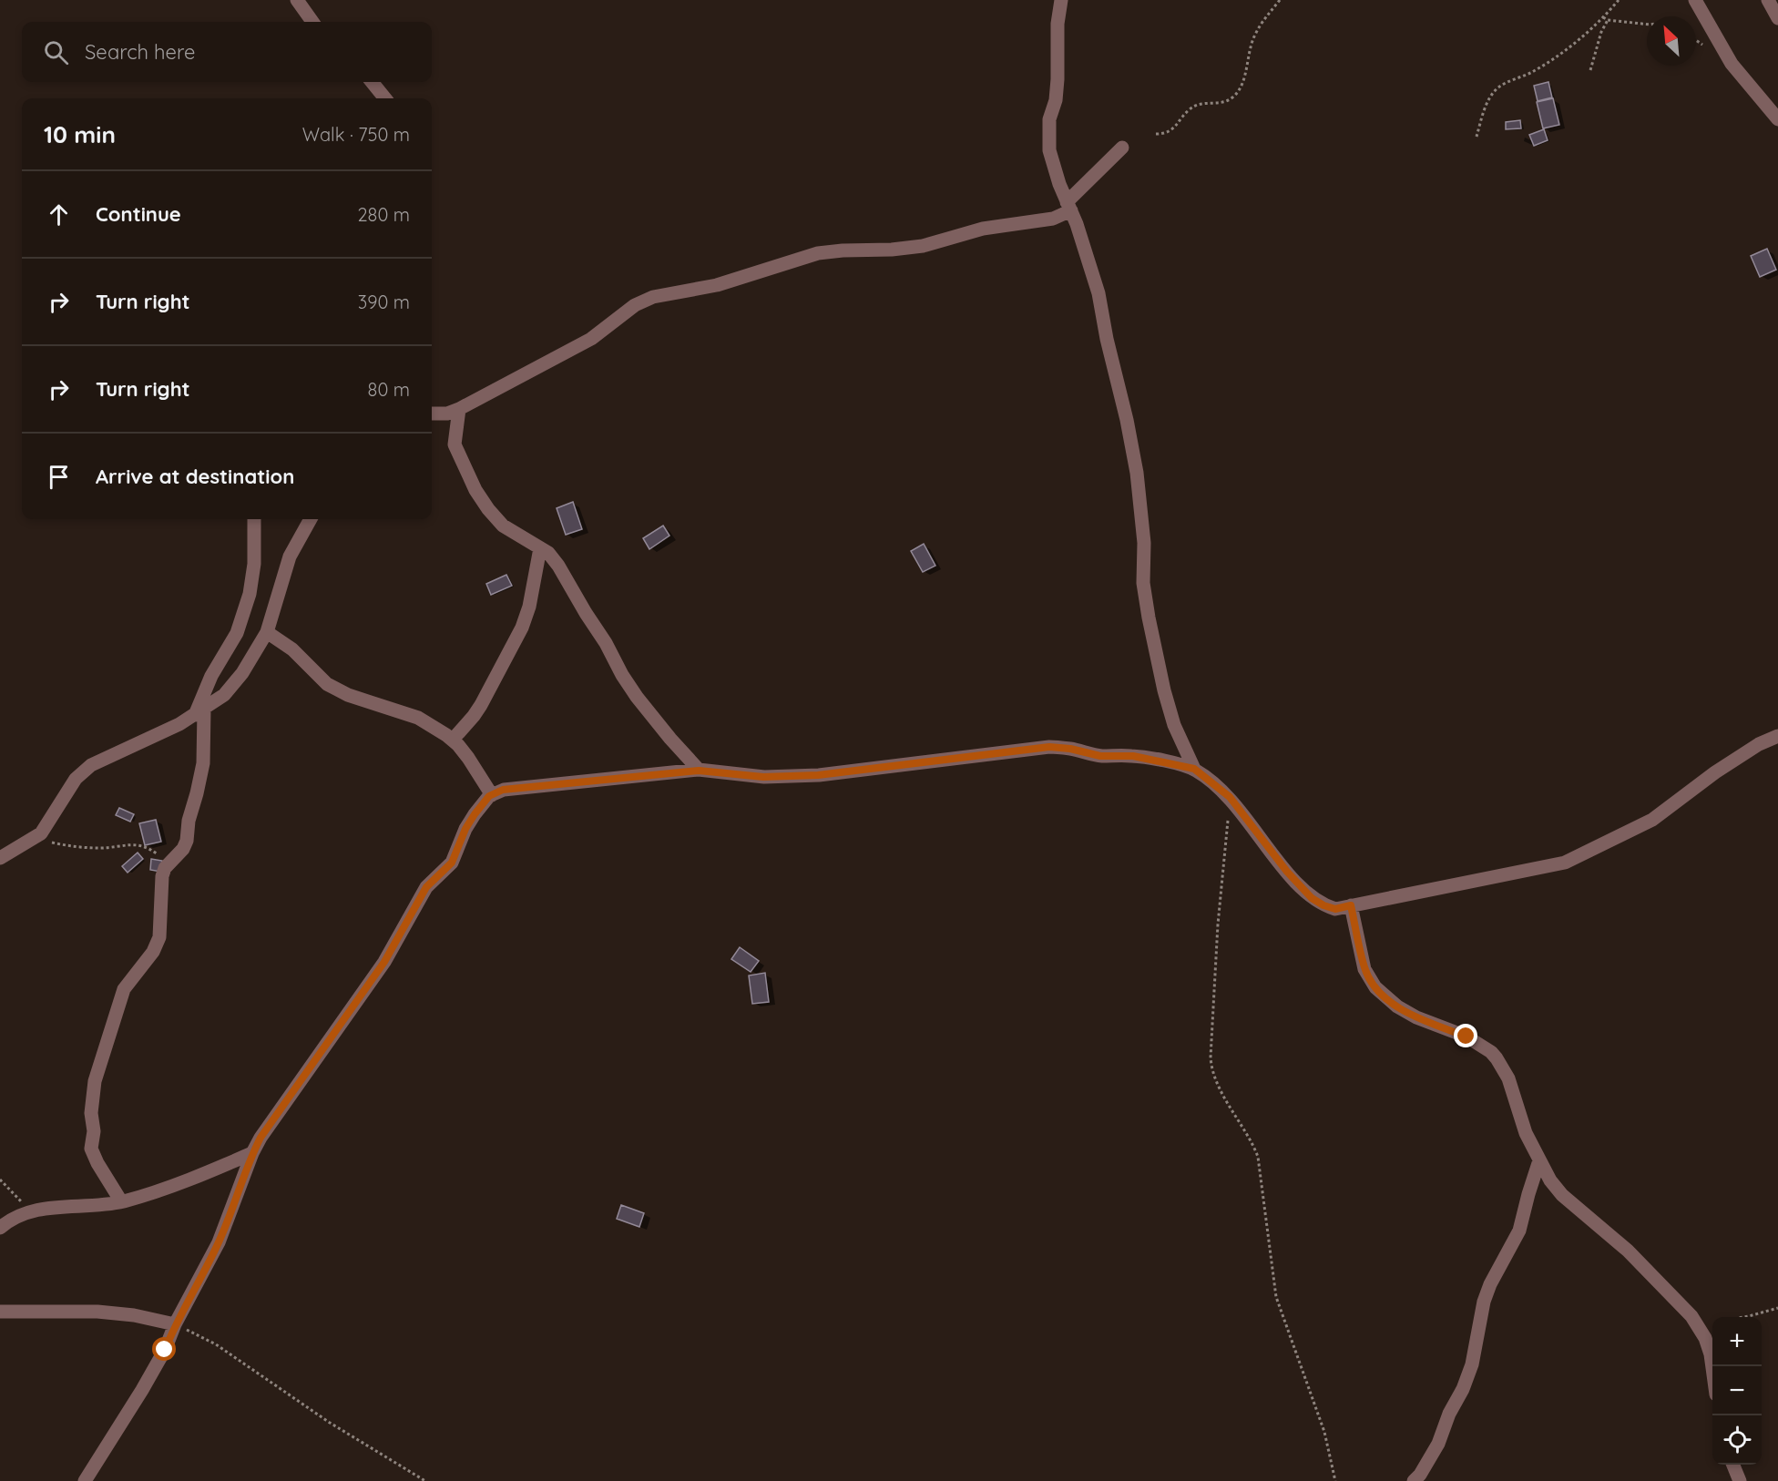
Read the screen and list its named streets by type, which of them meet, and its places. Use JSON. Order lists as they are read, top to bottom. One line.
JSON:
{"north":"top left","page":{"search":"Search here","heading":["10 min","Walk · 750 m"],"list":[["Continue","280 m"],["Turn right","390 m"],["Turn right","80 m"],"Arrive at destination"],"map_buttons":["+","−"]}}
